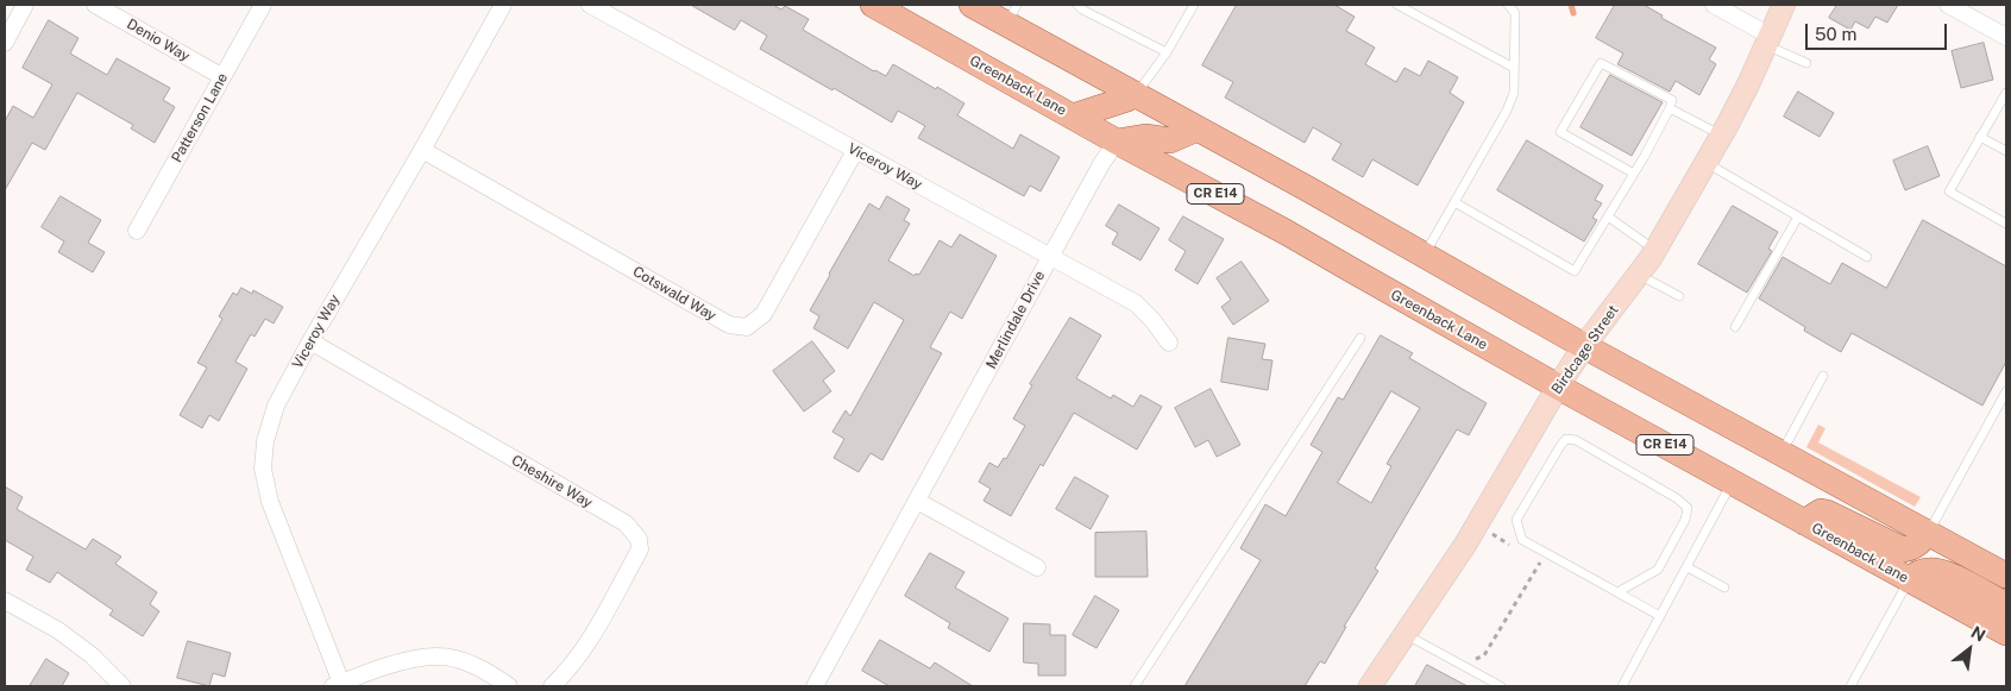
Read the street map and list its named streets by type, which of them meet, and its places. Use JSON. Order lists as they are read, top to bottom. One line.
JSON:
{"streets":{"main road":["Greenback Lane","CR E14"],"street":["Denio Way","Patterson Lane","Viceroy Way","Cotswald Way","Merlindale Drive","Birdcage Street","Cheshire Way"]},"crossings":[["Denio Way","Patterson Lane"],["Greenback Lane","Merlindale Drive"],["Greenback Lane","Birdcage Street"],["Viceroy Way","Cotswald Way"],["Viceroy Way","Merlindale Drive"],["Viceroy Way","Cheshire Way"]],"scale_bar":"50 m","north":"top right"}
